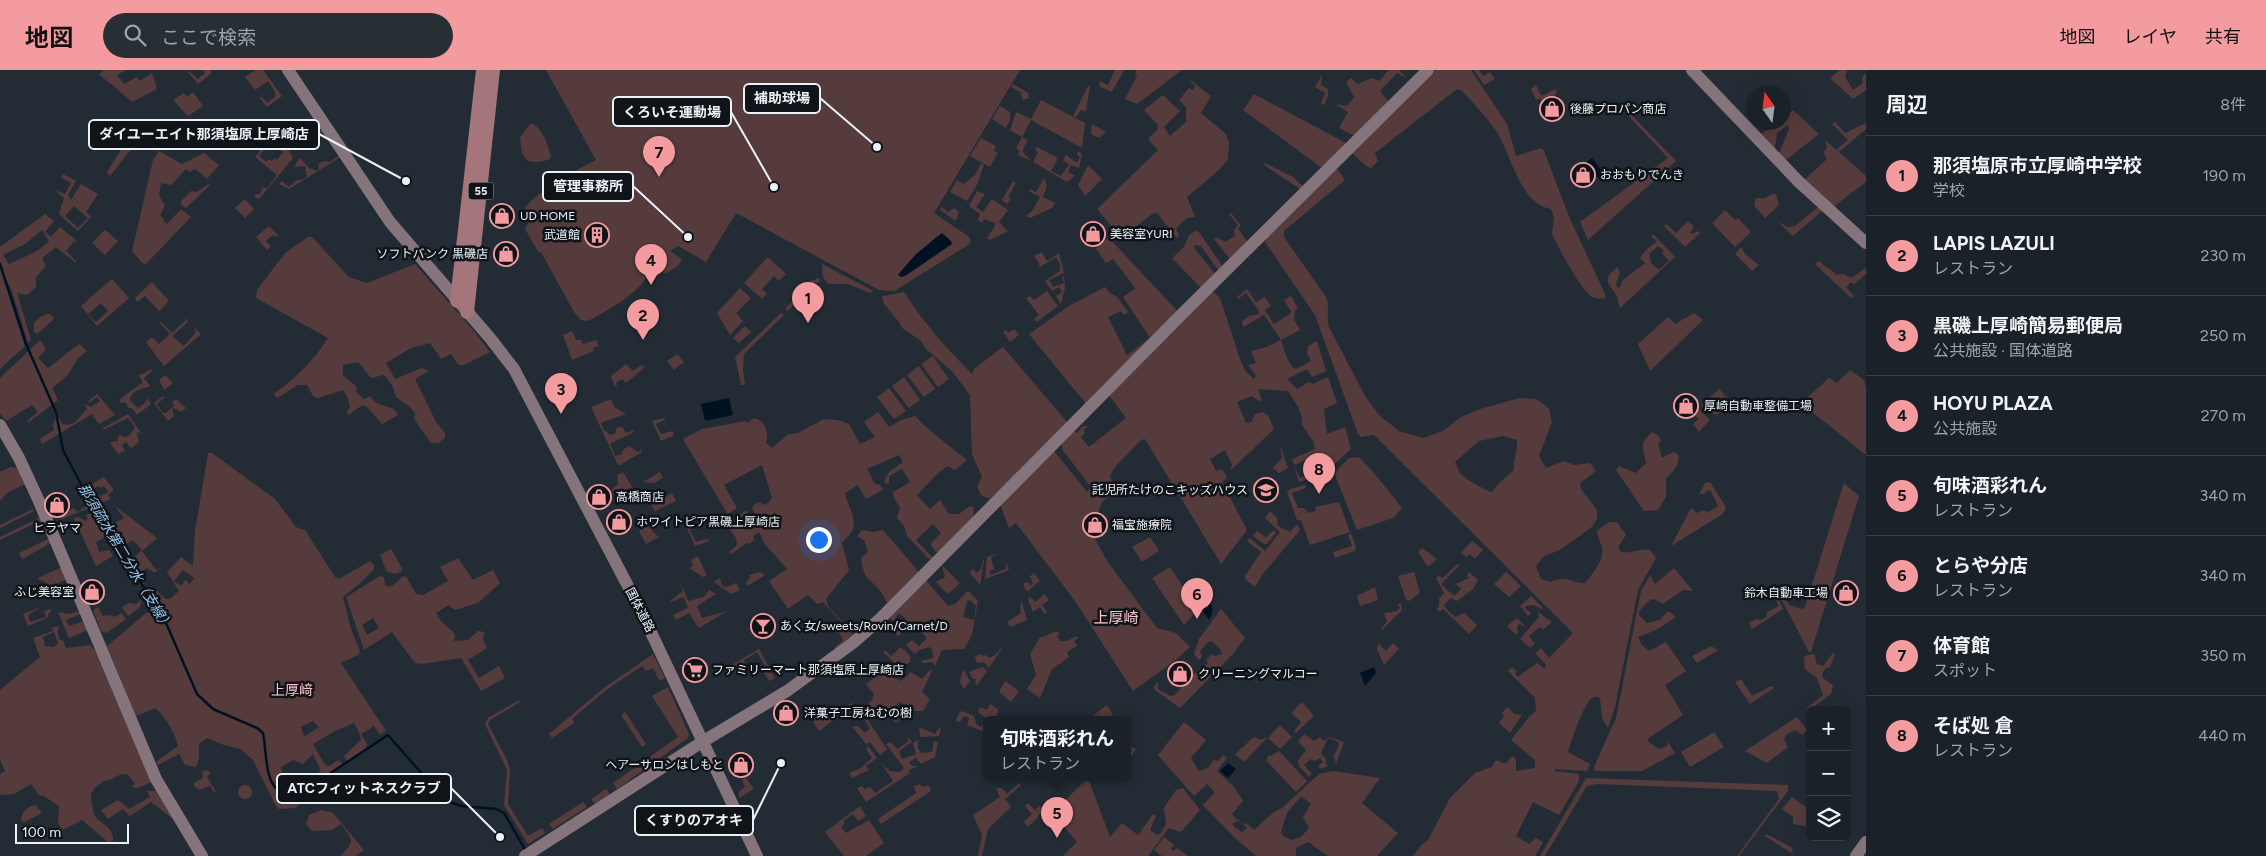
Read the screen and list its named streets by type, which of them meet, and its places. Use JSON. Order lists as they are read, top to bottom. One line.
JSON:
{"streets":{"main road":["55"],"street":["国体道路"]},"crossings":[["55","国体道路"]],"districts":["上厚崎","上厚﨑"],"water":["那須疏水第二分水（支線）"],"places":{"shop":["後藤プロパン商店","おおもりでんき","UD HOME","美容室YURI","ソフトバンク 黒磯店","厚崎自動車整備工場","高橋商店","ヒラヤマ","ホワイトピア黒磯上厚崎店","福宝施療院","ふじ美容室","鈴木自動車工場","クリーニングマルコー","洋菓子工房ねむの樹","ヘアーサロンはしもと"],"other":["補助球場","ダイユーエイト那須塩原上厚崎店","くろいそ運動場","管理事務所","くすりのアオキ","ATCフィットネスクラブ"],"building":["武道館"],"school or university":["託児所たけのこキッズハウス"],"bar":["あく女/sweets/Rovin/Carnet/D"],"supermarket":["ファミリーマート那須塩原上厚崎店"]},"scale_bar":"100 m","north":"top","page":{"header":"地図","search":"ここで検索","nav":["地図","レイヤ","共有"],"heading":["周辺","8件"],"list":[{"mark":"1","name":"那須塩原市立厚崎中学校","note":"学校","value":"190 m"},{"mark":"2","name":"LAPIS LAZULI","note":"レストラン","value":"230 m"},{"mark":"3","name":"黒磯上厚崎簡易郵便局","note":"公共施設 · 国体道路","value":"250 m"},{"mark":"4","name":"HOYU PLAZA","note":"公共施設","value":"270 m"},{"mark":"5","name":"旬味酒彩れん","note":"レストラン","value":"340 m"},{"mark":"6","name":"とらや分店","note":"レストラン","value":"340 m"},{"mark":"7","name":"体育館","note":"スポット","value":"350 m"},{"mark":"8","name":"そば処 倉","note":"レストラン","value":"440 m"}],"pins":["7","4","1","2","3","8","6","5"],"map_buttons":["+","−"],"popup":["旬味酒彩れん","レストラン"],"scale":"100 m"}}
